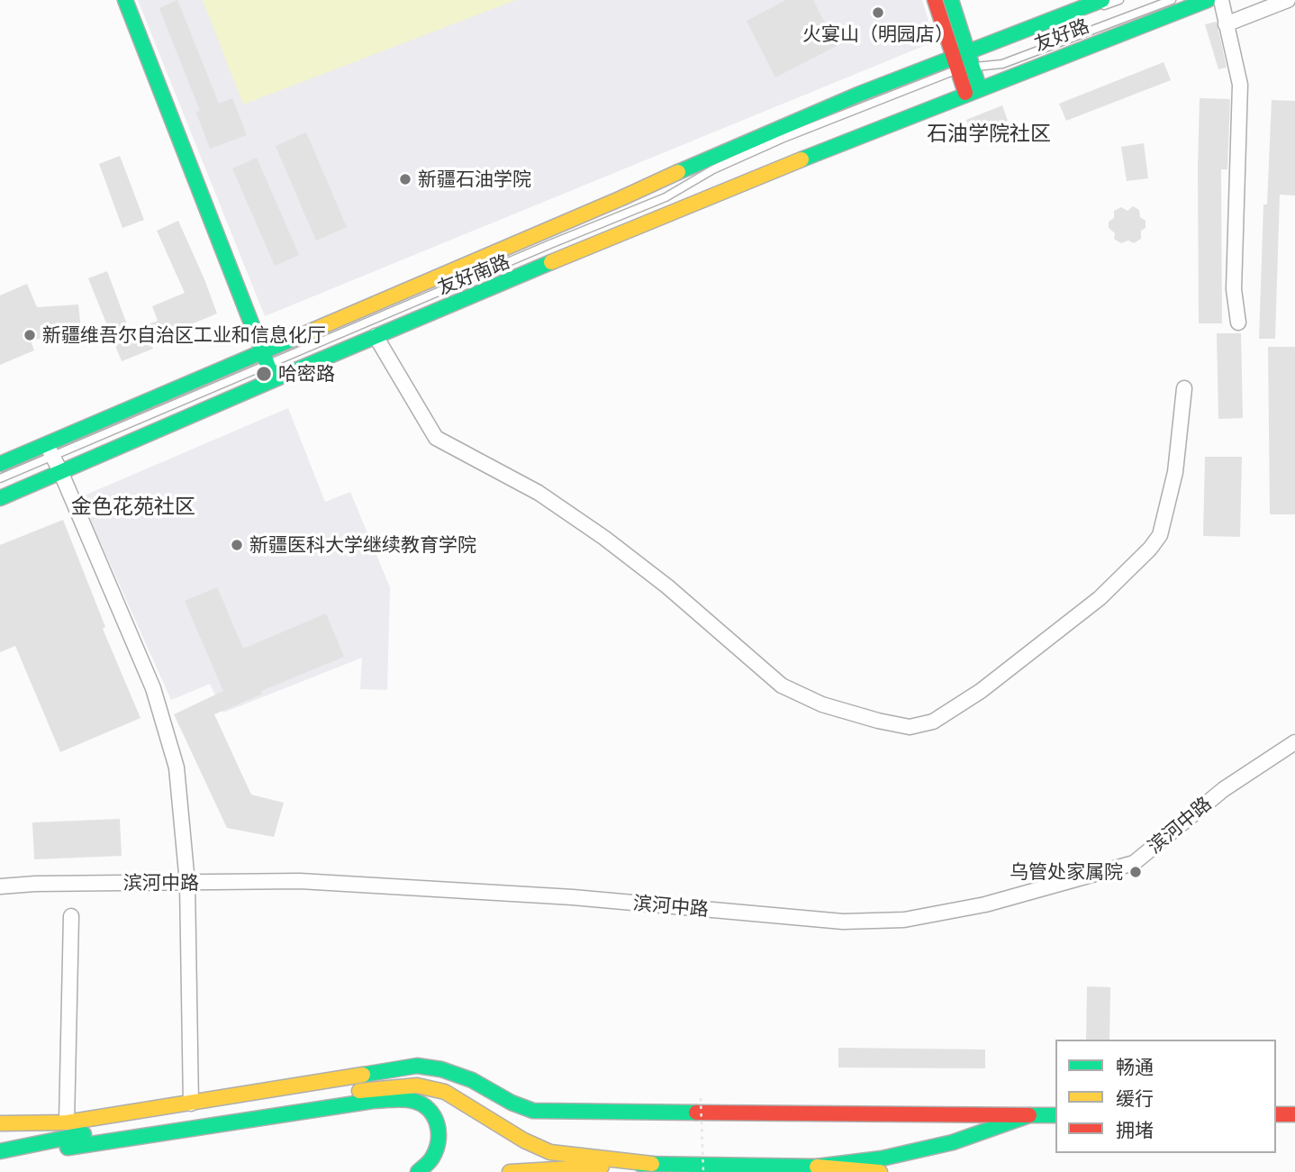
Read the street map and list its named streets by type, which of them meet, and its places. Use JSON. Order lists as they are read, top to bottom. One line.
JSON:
{"streets":{"main road":["友好路","友好南路"],"street":["滨河中路"]},"crossings":[["友好路","友好南路"]],"districts":["石油学院社区","金色花苑社区"],"places":["火宴山（明园店）","新疆石油学院","新疆维吾尔自治区工业和信息化厅","哈密路","新疆医科大学继续教育学院","乌管处家属院"],"legend":["畅通","缓行","拥堵"]}
